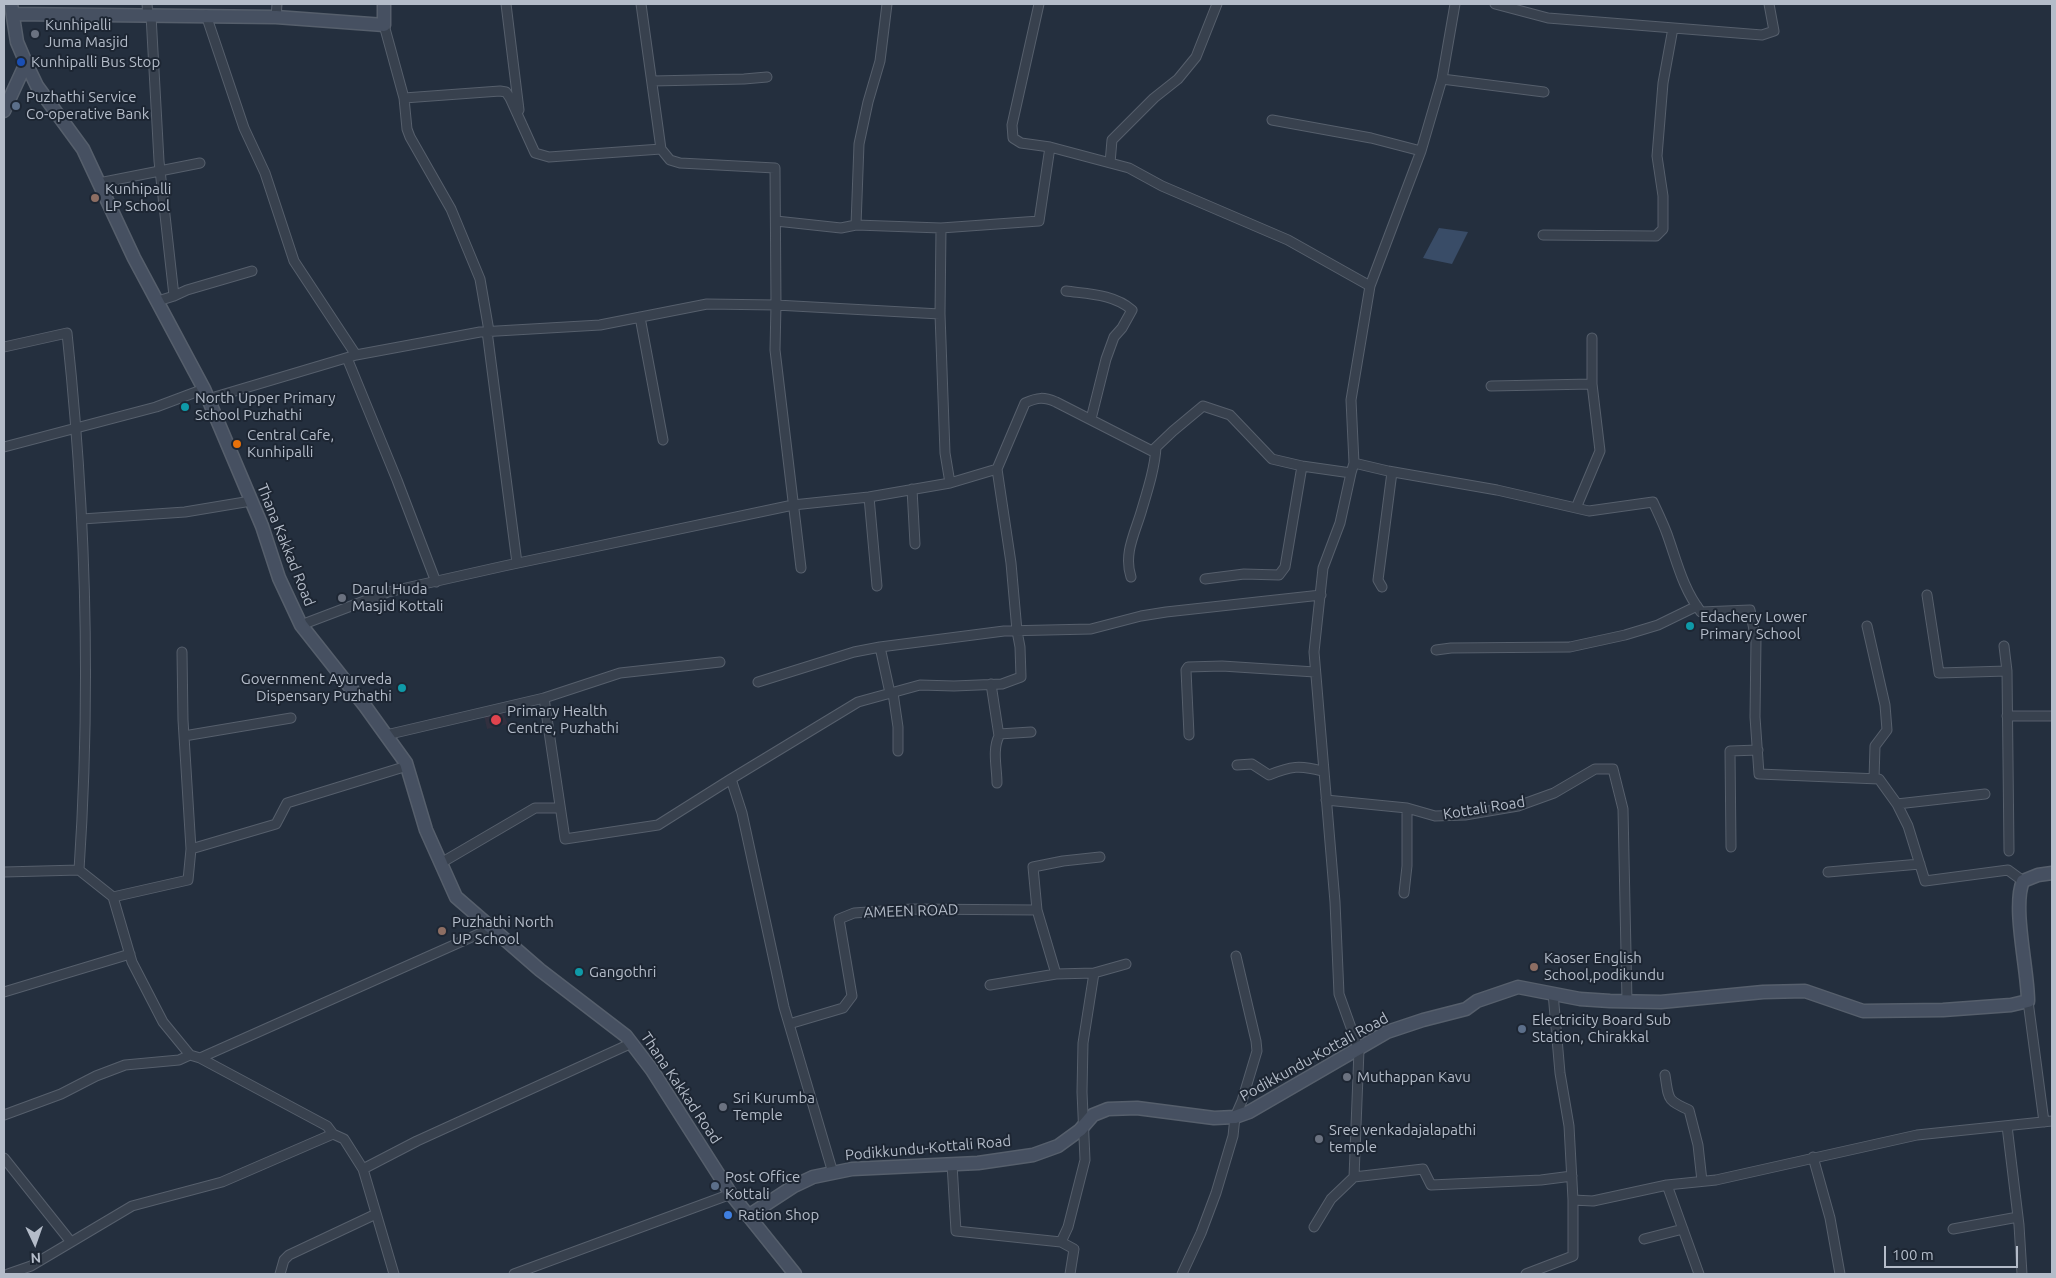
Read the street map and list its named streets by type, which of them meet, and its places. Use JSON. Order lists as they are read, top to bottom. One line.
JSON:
{"streets":{"main road":["Thana Kakkad Road","Podikkundu-Kottali Road"],"street":["Kottali Road","AMEEN ROAD"]},"crossings":[["Thana Kakkad Road","Podikkundu-Kottali Road"],["Kottali Road","Podikkundu-Kottali Road"]],"places":["Kunhipalli Juma Masjid","Kunhipalli Bus Stop","Puzhathi Service Co-operative Bank","Kunhipalli LP School","North Upper Primary School Puzhathi","Central Cafe, Kunhipalli","Darul Huda Masjid Kottali","Edachery Lower Primary School","Government Ayurveda Dispensary Puzhathi","Primary Health Centre, Puzhathi","Puzhathi North UP School","Kaoser English School,podikundu","Gangothri","Electricity Board Sub Station, Chirakkal","Muthappan Kavu","Sri Kurumba Temple","Sree venkadajalapathi temple","Post Office Kottali","Ration Shop"],"scale_bar":"100 m","north":"bottom"}
